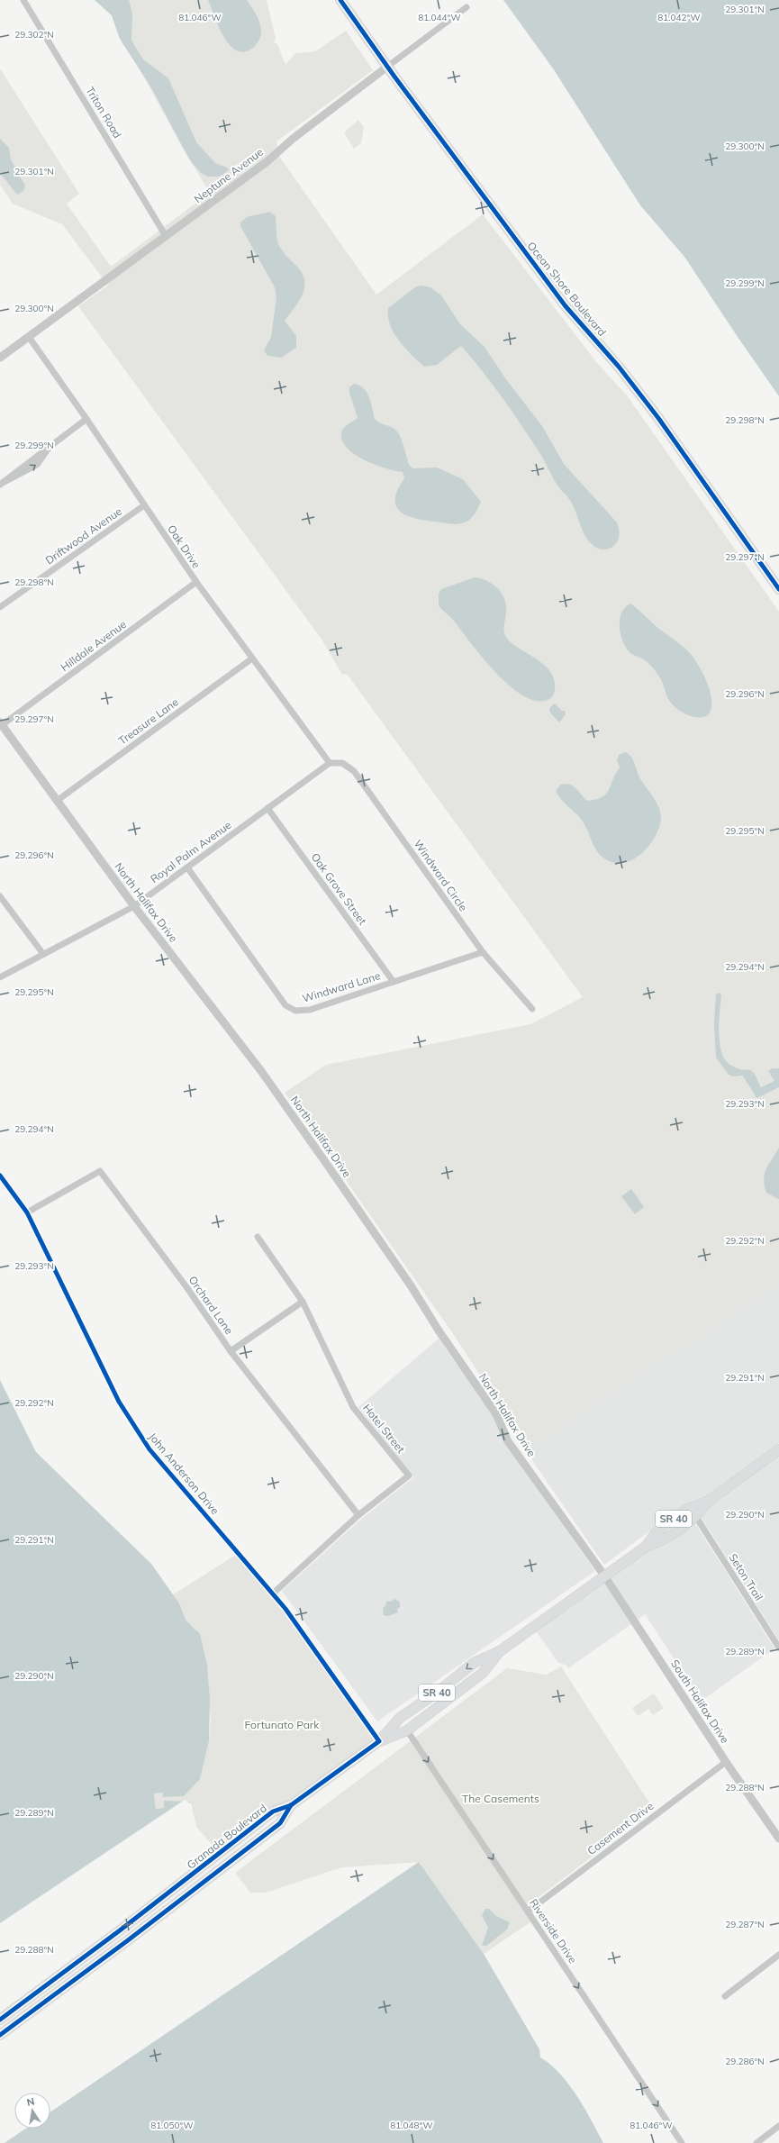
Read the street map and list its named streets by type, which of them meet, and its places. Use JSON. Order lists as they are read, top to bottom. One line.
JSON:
{"streets":{"main road":["Ocean Shore Boulevard","SR 40","Granada Boulevard"],"street":["Triton Road","Neptune Avenue","Driftwood Avenue","Oak Drive","Hilldale Avenue","Treasure Lane","Royal Palm Avenue","Windward Circle","Oak Grove Street","North Halifax Drive","Windward Lane","Orchard Lane","Hotel Street","John Anderson Drive","Seton Trail","South Halifax Drive","Casement Drive","Riverside Drive"]},"crossings":[["Triton Road","Neptune Avenue"],["Neptune Avenue","Ocean Shore Boulevard"],["Neptune Avenue","Oak Drive"],["Driftwood Avenue","Oak Drive"],["Oak Drive","Hilldale Avenue"],["Oak Drive","Treasure Lane"],["Oak Drive","Royal Palm Avenue"],["Oak Drive","Windward Circle"],["Hilldale Avenue","North Halifax Drive"],["Treasure Lane","North Halifax Drive"],["Royal Palm Avenue","Windward Circle"],["Royal Palm Avenue","Oak Grove Street"],["Royal Palm Avenue","North Halifax Drive"],["Royal Palm Avenue","Windward Lane"],["Windward Circle","Windward Lane"],["Oak Grove Street","Windward Lane"],["North Halifax Drive","SR 40"],["North Halifax Drive","South Halifax Drive"],["Orchard Lane","Hotel Street"],["Orchard Lane","John Anderson Drive"],["Hotel Street","John Anderson Drive"],["John Anderson Drive","SR 40"],["SR 40","Seton Trail"],["SR 40","South Halifax Drive"],["SR 40","Granada Boulevard"],["SR 40","Riverside Drive"],["South Halifax Drive","Casement Drive"],["Casement Drive","Riverside Drive"]],"one_way":["Riverside Drive"],"parks":["Fortunato Park","The Casements"],"north":"top","coordinates":["29.301°N","81.046°W","81.044°W","81.042°W","29.302°N","29.300°N","29.299°N","29.298°N","29.297°N","29.296°N","29.295°N","29.294°N","29.293°N","29.292°N","29.291°N","29.290°N","29.289°N","29.288°N","29.287°N","29.286°N","81.050°W","81.048°W"]}
